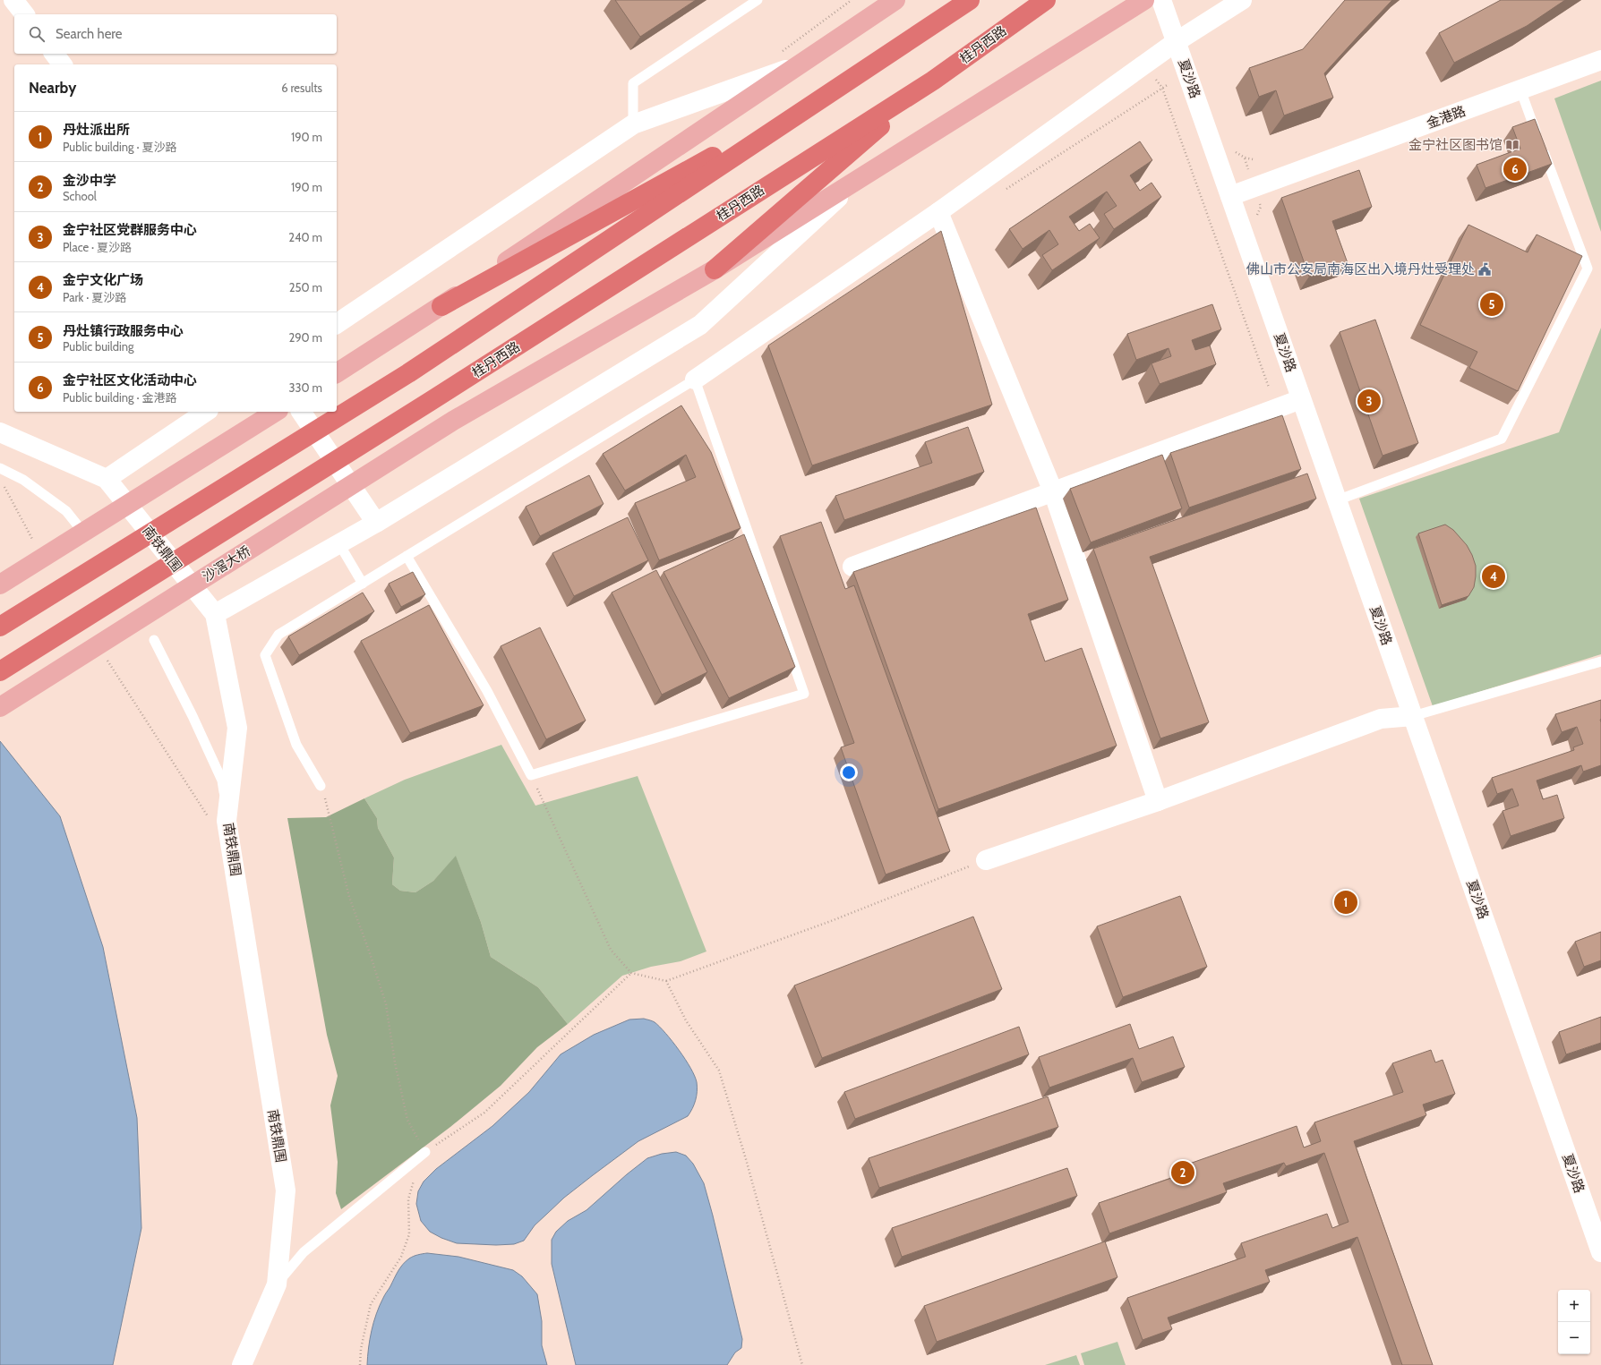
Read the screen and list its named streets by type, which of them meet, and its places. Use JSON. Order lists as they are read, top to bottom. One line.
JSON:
{"streets":{"highway":["桂丹西路"],"main road":["沙滘大桥"],"street":["夏沙路","金港路","南铁鼎围"]},"crossings":[["夏沙路","金港路"]],"places":{"library":["金宁社区图书馆"],"public building":["佛山市公安局南海区出入境丹灶受理处"]},"page":{"search":"Search here","heading":["Nearby","6 results"],"list":[{"mark":"1","name":"丹灶派出所","note":"Public building · 夏沙路","value":"190 m"},{"mark":"2","name":"金沙中学","note":"School","value":"190 m"},{"mark":"3","name":"金宁社区党群服务中心","note":"Place · 夏沙路","value":"240 m"},{"mark":"4","name":"金宁文化广场","note":"Park · 夏沙路","value":"250 m"},{"mark":"5","name":"丹灶镇行政服务中心","note":"Public building","value":"290 m"},{"mark":"6","name":"金宁社区文化活动中心","note":"Public building · 金港路","value":"330 m"}],"pins":["6","5","3","4","1","2"],"map_buttons":["+","−"]}}
